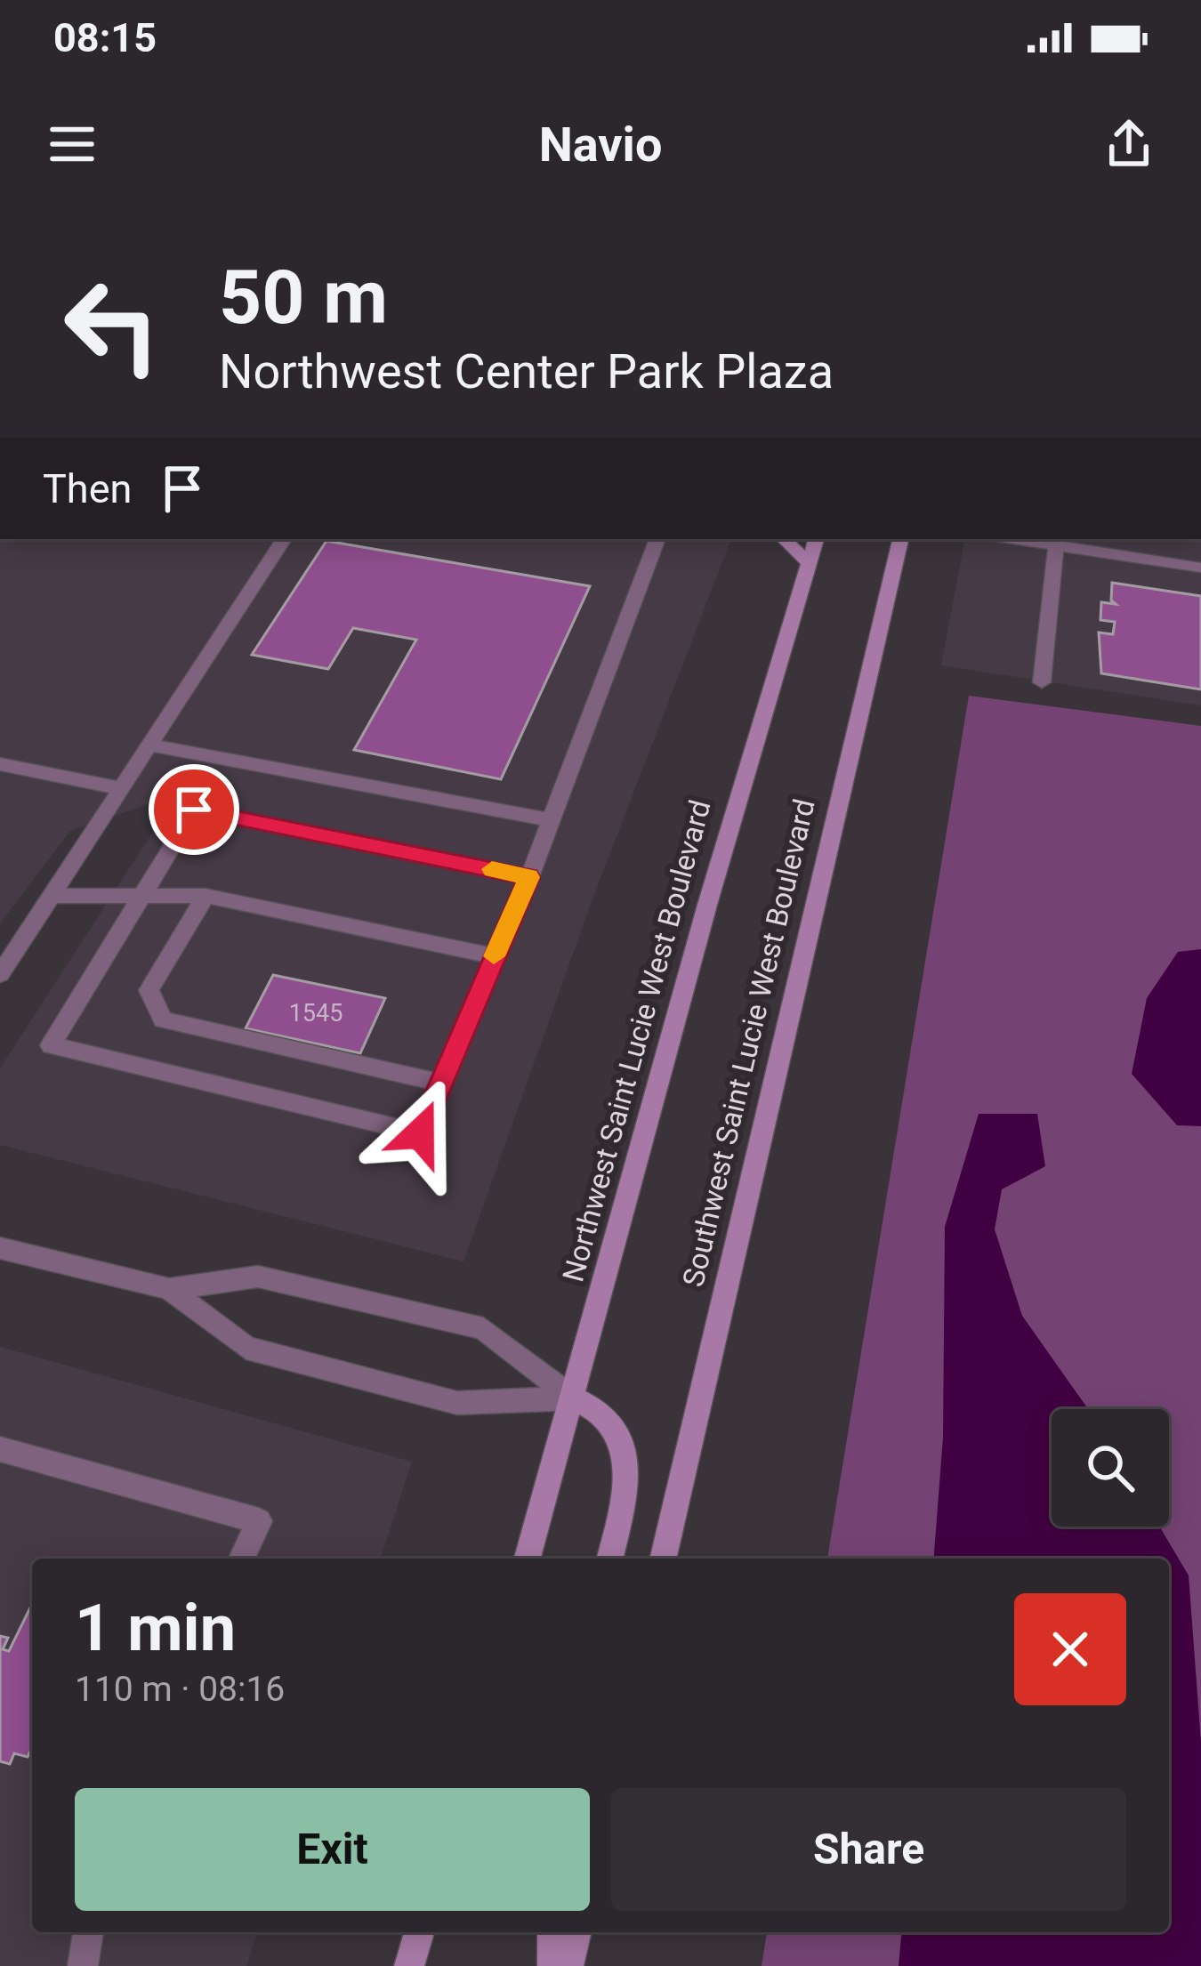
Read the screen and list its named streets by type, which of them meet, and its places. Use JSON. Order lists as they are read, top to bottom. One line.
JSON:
{"streets":{"main road":["Northwest Saint Lucie West Boulevard","Southwest Saint Lucie West Boulevard"]},"house_numbers":["1545"],"page":{"status":"08:15","header":"Navio","turn":["50 m","Northwest Center Park Plaza"],"then":"Then","heading":["1 min","110 m · 08:16"],"buttons":["Exit","Share"]}}
